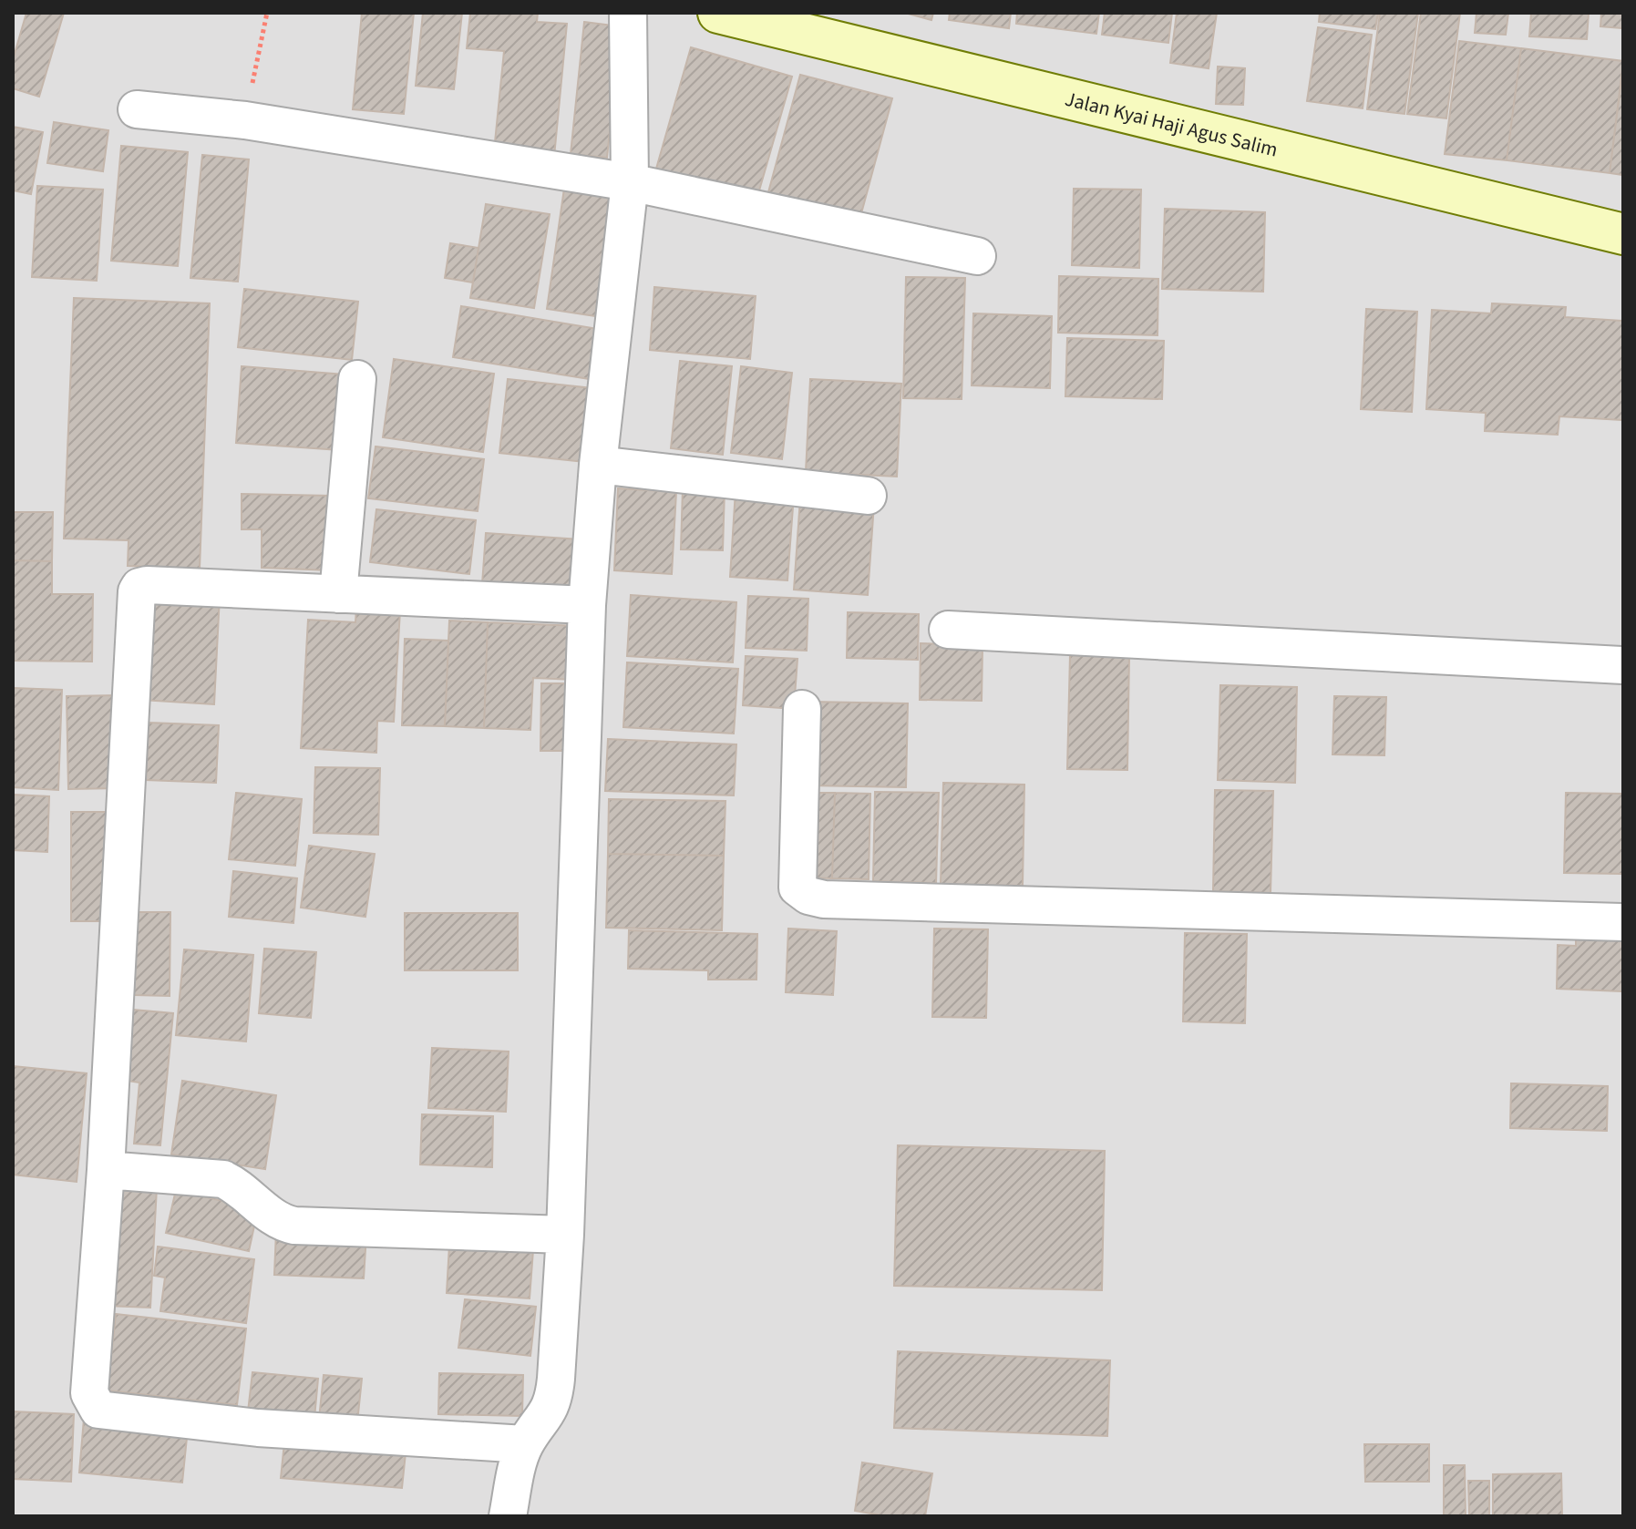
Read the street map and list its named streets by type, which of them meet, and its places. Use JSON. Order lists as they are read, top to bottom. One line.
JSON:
{"streets":{"main road":["Jalan Kyai Haji Agus Salim"]}}
